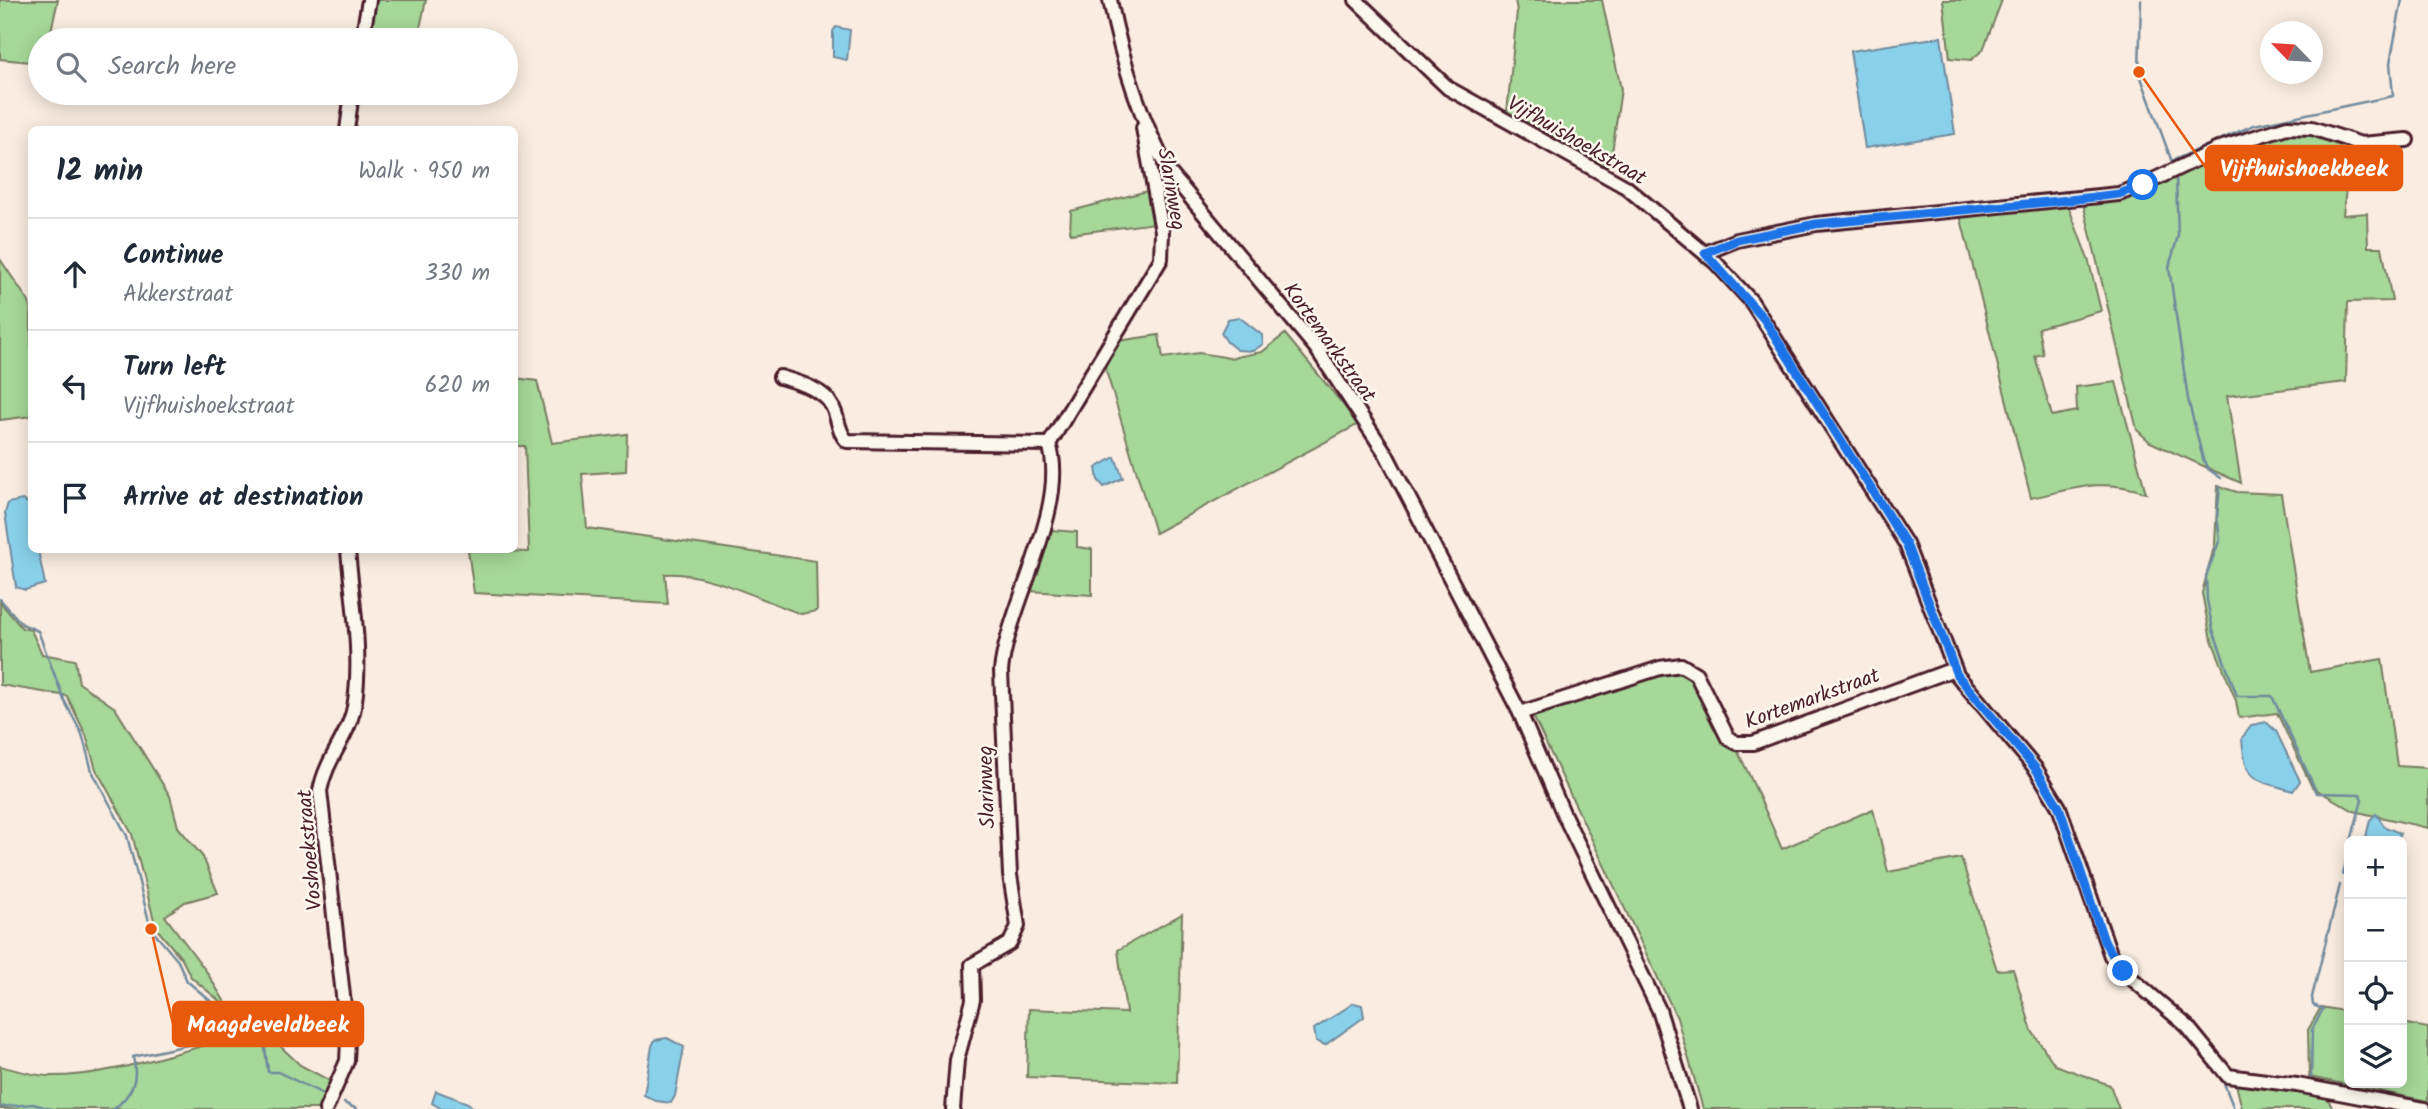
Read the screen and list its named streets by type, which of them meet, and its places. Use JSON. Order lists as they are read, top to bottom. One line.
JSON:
{"streets":{"street":["Vijfhuishoekstraat","Slarinweg","Kortemarkstraat","Voshoekstraat"]},"crossings":[["Vijfhuishoekstraat","Kortemarkstraat"],["Slarinweg","Kortemarkstraat"]],"places":["Vijfhuishoekbeek","Maagdeveldbeek"],"north":"top left","page":{"search":"Search here","heading":["12 min","Walk · 950 m"],"list":[["Continue","Akkerstraat","330 m"],["Turn left","Vijfhuishoekstraat","620 m"],"Arrive at destination"],"map_buttons":["+","−"]}}
